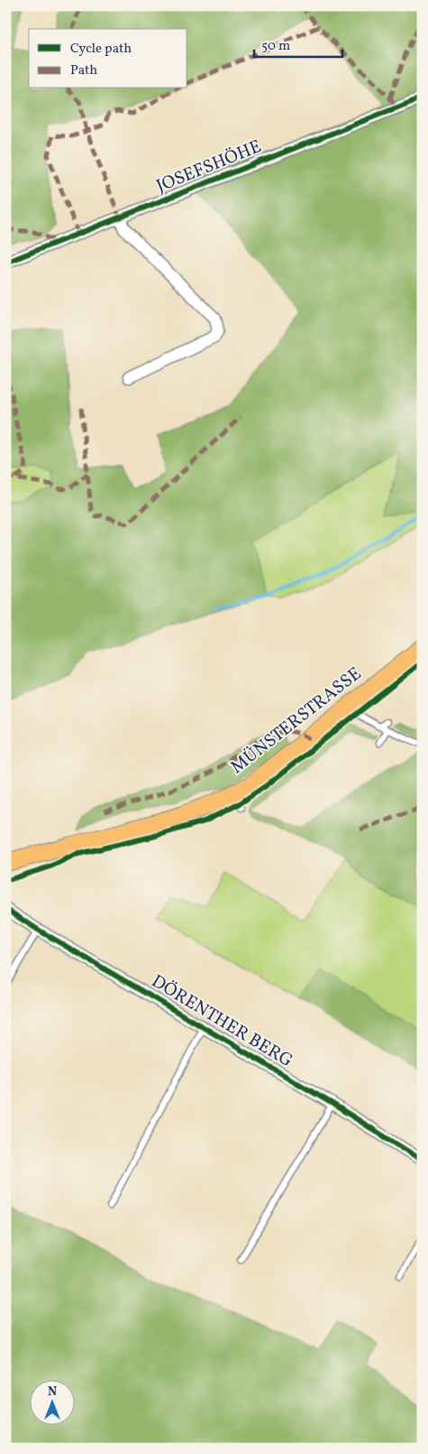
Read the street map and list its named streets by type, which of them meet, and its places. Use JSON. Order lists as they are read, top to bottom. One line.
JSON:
{"streets":{"main road":["MÜNSTERSTRASSE"],"street":["JOSEFSHÖHE","DÖRENTHER BERG"]},"legend":["Cycle path","Path"],"scale_bar":"50 m","north":"top"}
